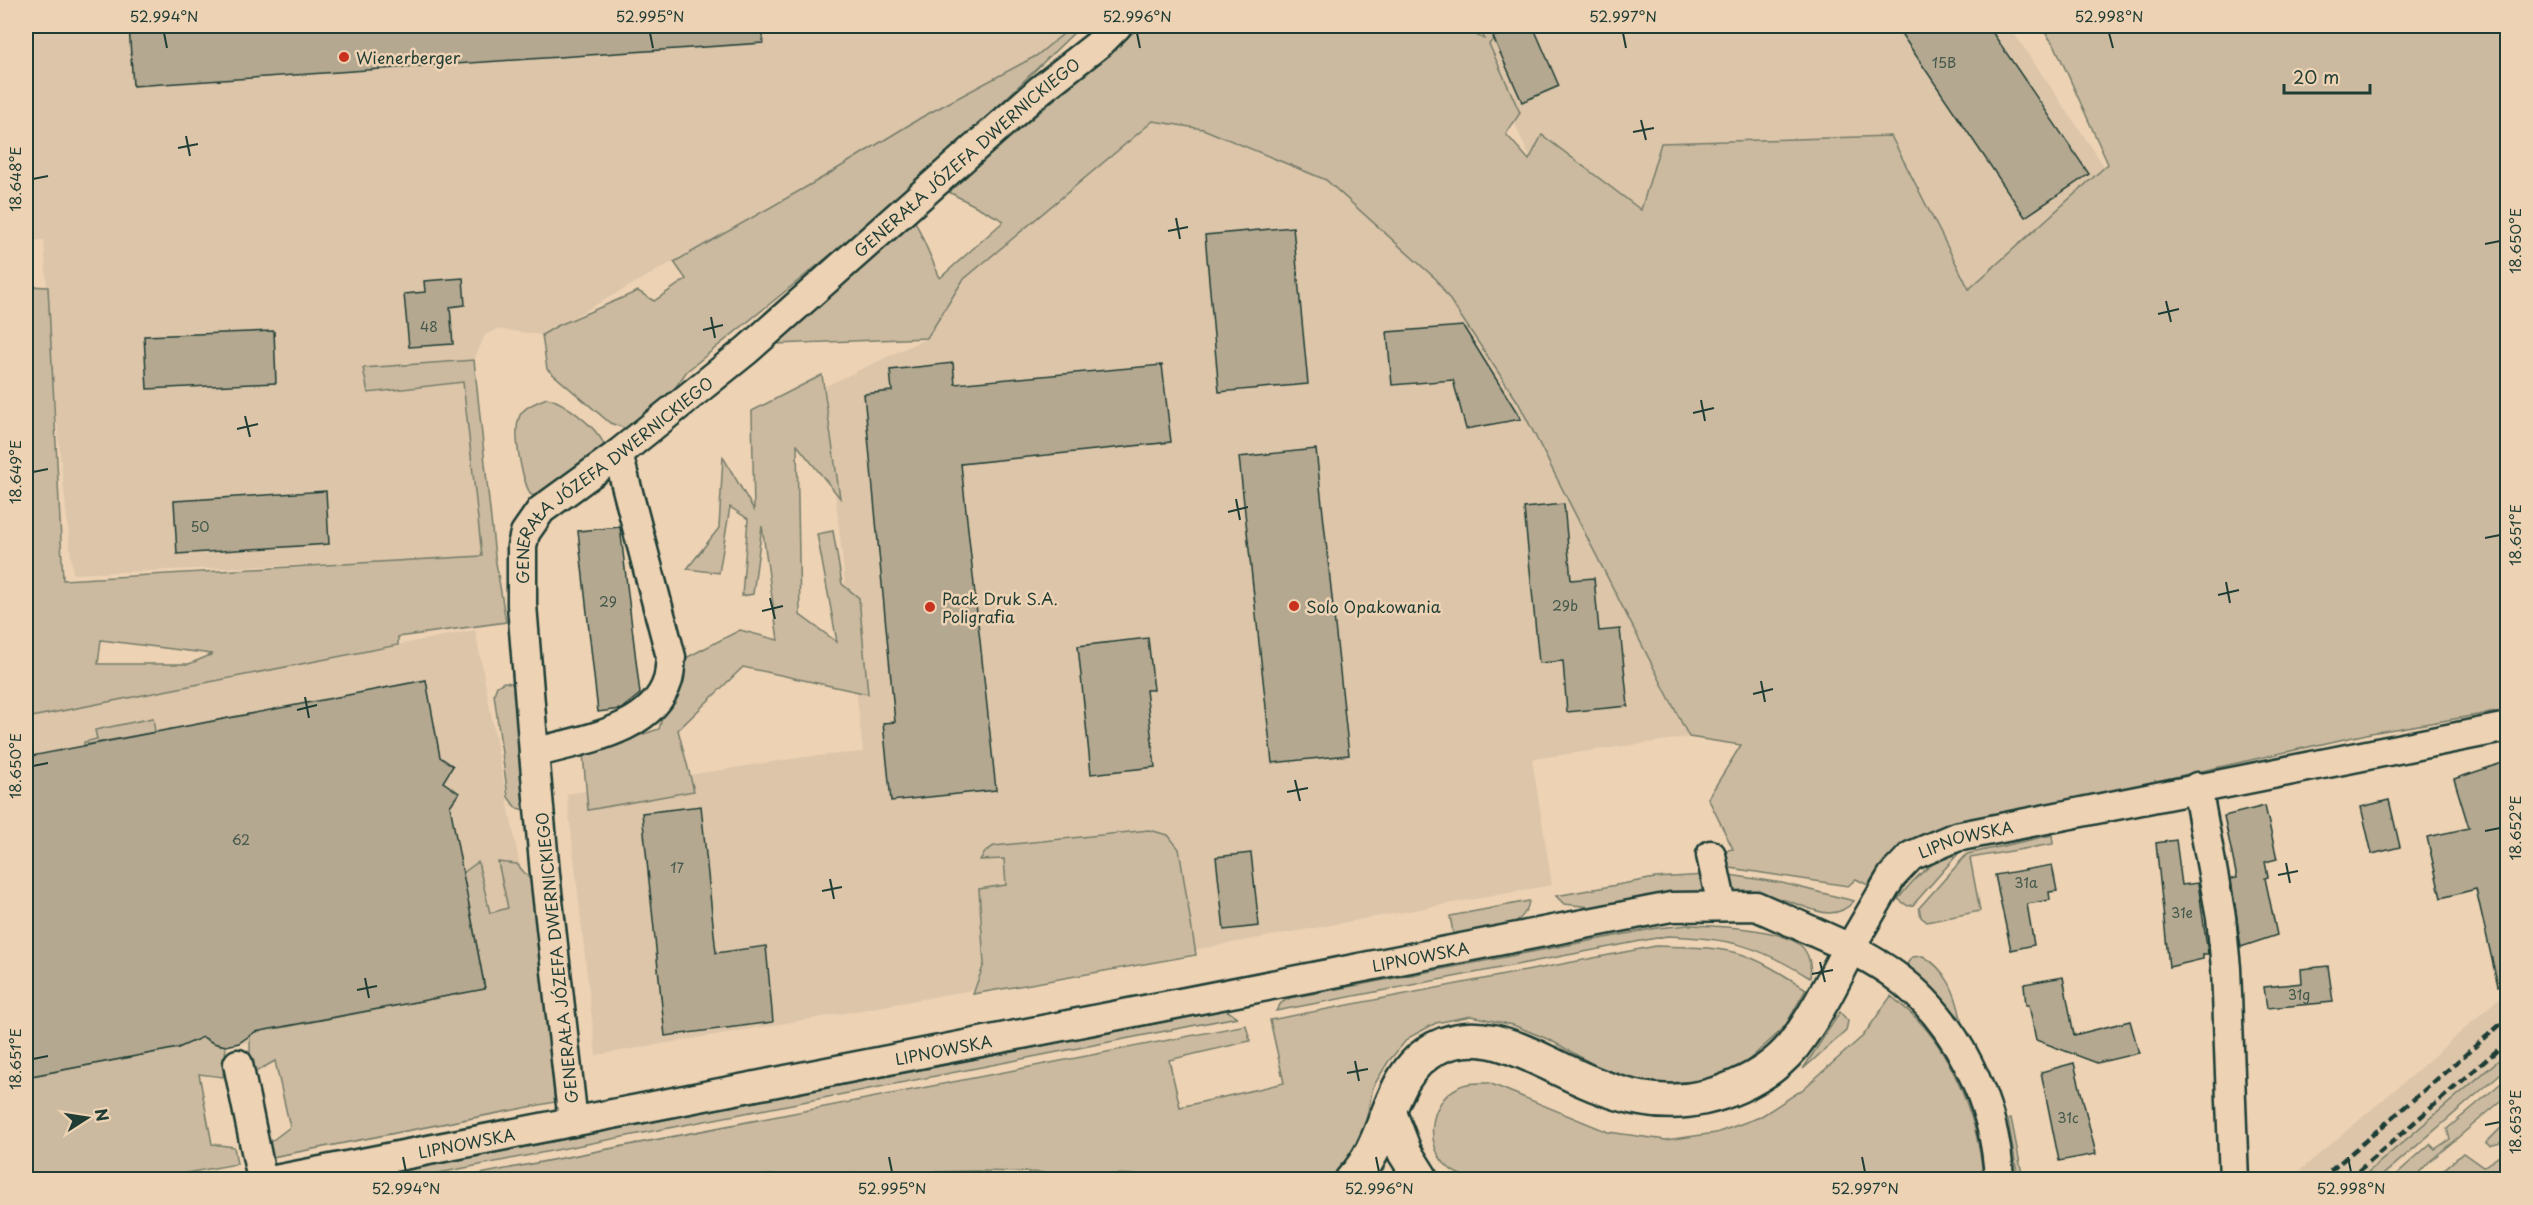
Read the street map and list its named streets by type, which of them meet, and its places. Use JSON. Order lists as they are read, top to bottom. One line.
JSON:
{"streets":{"street":["GENERAŁA JÓZEFA DWERNICKIEGO","LIPNOWSKA"]},"crossings":[["GENERAŁA JÓZEFA DWERNICKIEGO","LIPNOWSKA"]],"places":["Wienerberger","Solo Opakowania","Pack Druk S.A. Poligrafia"],"house_numbers":["15B","48","50","29","29b","62","17","31a","31e","31g","31c"],"scale_bar":"20 m","north":"right","coordinates":["52.994°N","52.995°N","52.996°N","52.997°N","52.998°N","18.648°E","18.650°E","18.649°E","18.651°E","18.652°E","18.653°E"]}
